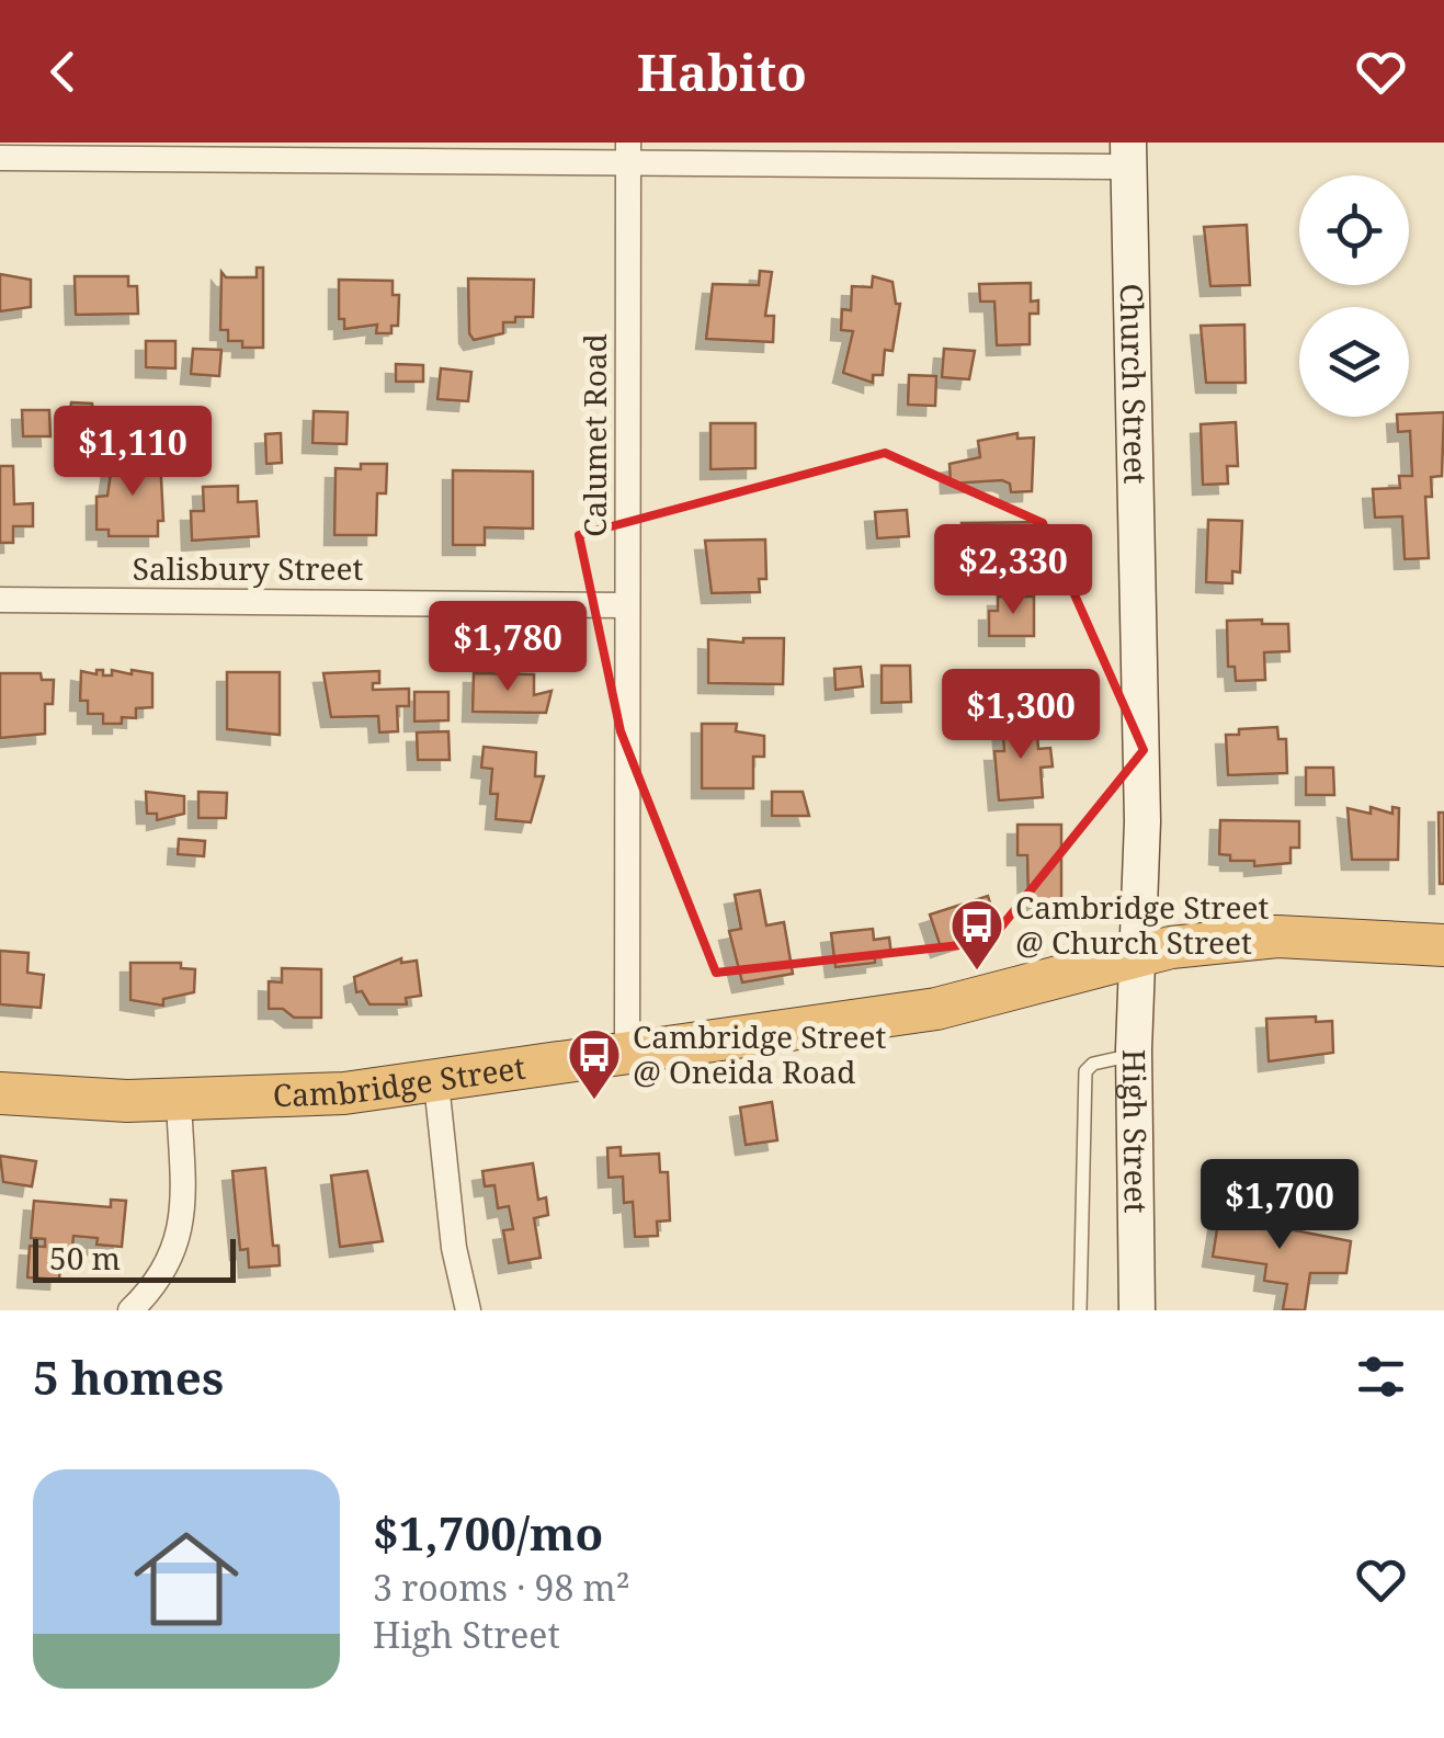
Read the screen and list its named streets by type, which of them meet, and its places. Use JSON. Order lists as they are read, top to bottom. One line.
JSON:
{"streets":{"highway":["Cambridge Street"],"main road":["Church Street","High Street"],"street":["Calumet Road","Salisbury Street"]},"crossings":[["Church Street","Cambridge Street"],["Church Street","High Street"],["Calumet Road","Salisbury Street"],["Calumet Road","Cambridge Street"],["Cambridge Street","High Street"]],"places":{"bus stop":["Cambridge Street @ Church Street","Cambridge Street @ Oneida Road"]},"scale_bar":"50 m","page":{"header":"Habito","price":["$1,110","$2,330","$1,780","$1,300","$1,700"],"scale":"50 m","heading":"5 homes","list":[{"name":"$1,700/mo","note":"3 rooms · 98 m² · High Street"}]}}
